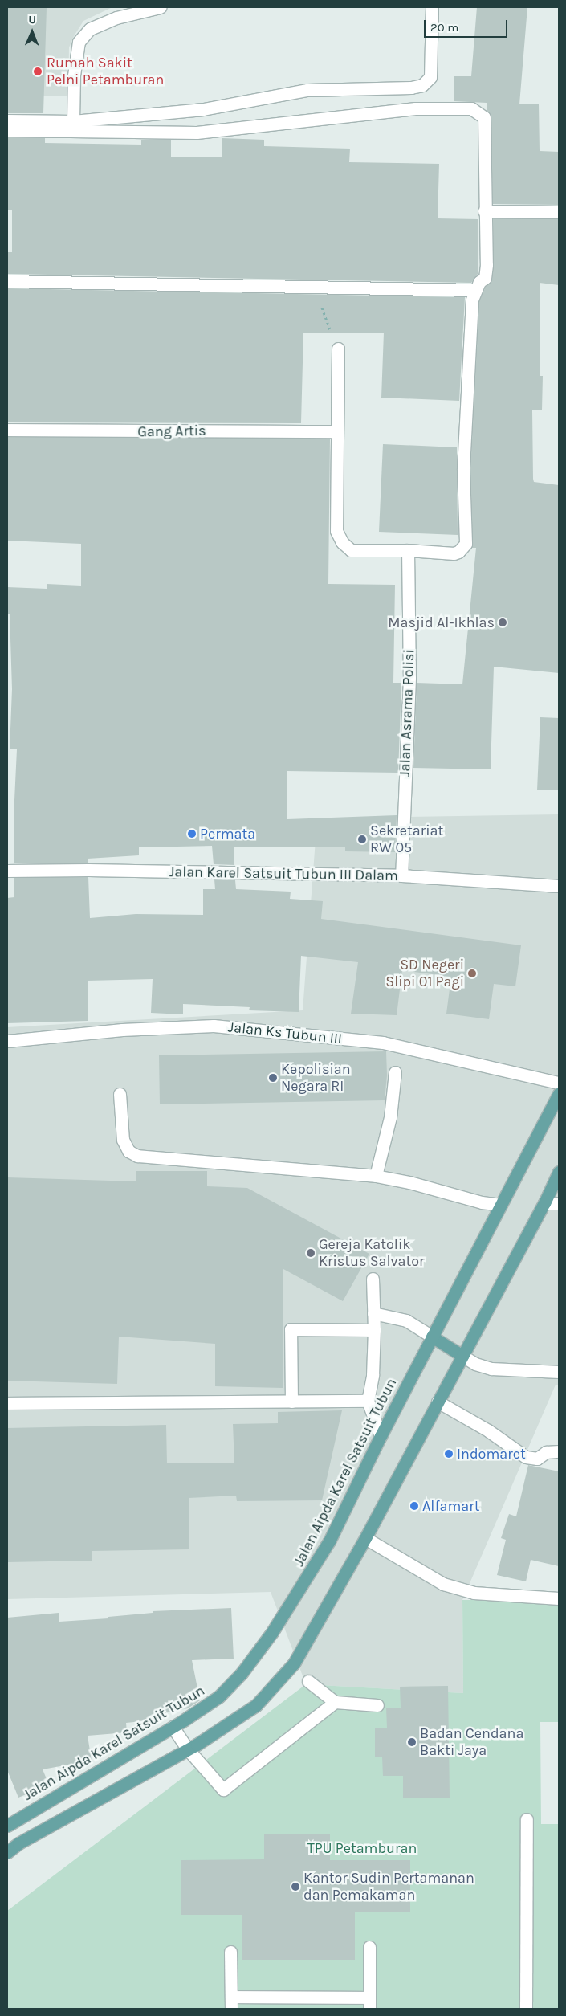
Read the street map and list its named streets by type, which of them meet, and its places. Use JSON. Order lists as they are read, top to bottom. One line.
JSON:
{"streets":{"main road":["Jalan Aipda Karel Satsuit Tubun"],"street":["Gang Artis","Jalan Asrama Polisi","Jalan Karel Satsuit Tubun III Dalam","Jalan Ks Tubun III"]},"crossings":[["Jalan Asrama Polisi","Jalan Karel Satsuit Tubun III Dalam"]],"parks":["TPU Petamburan"],"places":["Rumah Sakit Pelni Petamburan","Masjid Al-Ikhlas","Permata","Sekretariat RW 05","SD Negeri Slipi 01 Pagi","Kepolisian Negara RI","Gereja Katolik Kristus Salvator","Indomaret","Alfamart","Badan Cendana Bakti Jaya","Kantor Sudin Pertamanan dan Pemakaman"],"scale_bar":"20 m","north":"top"}
